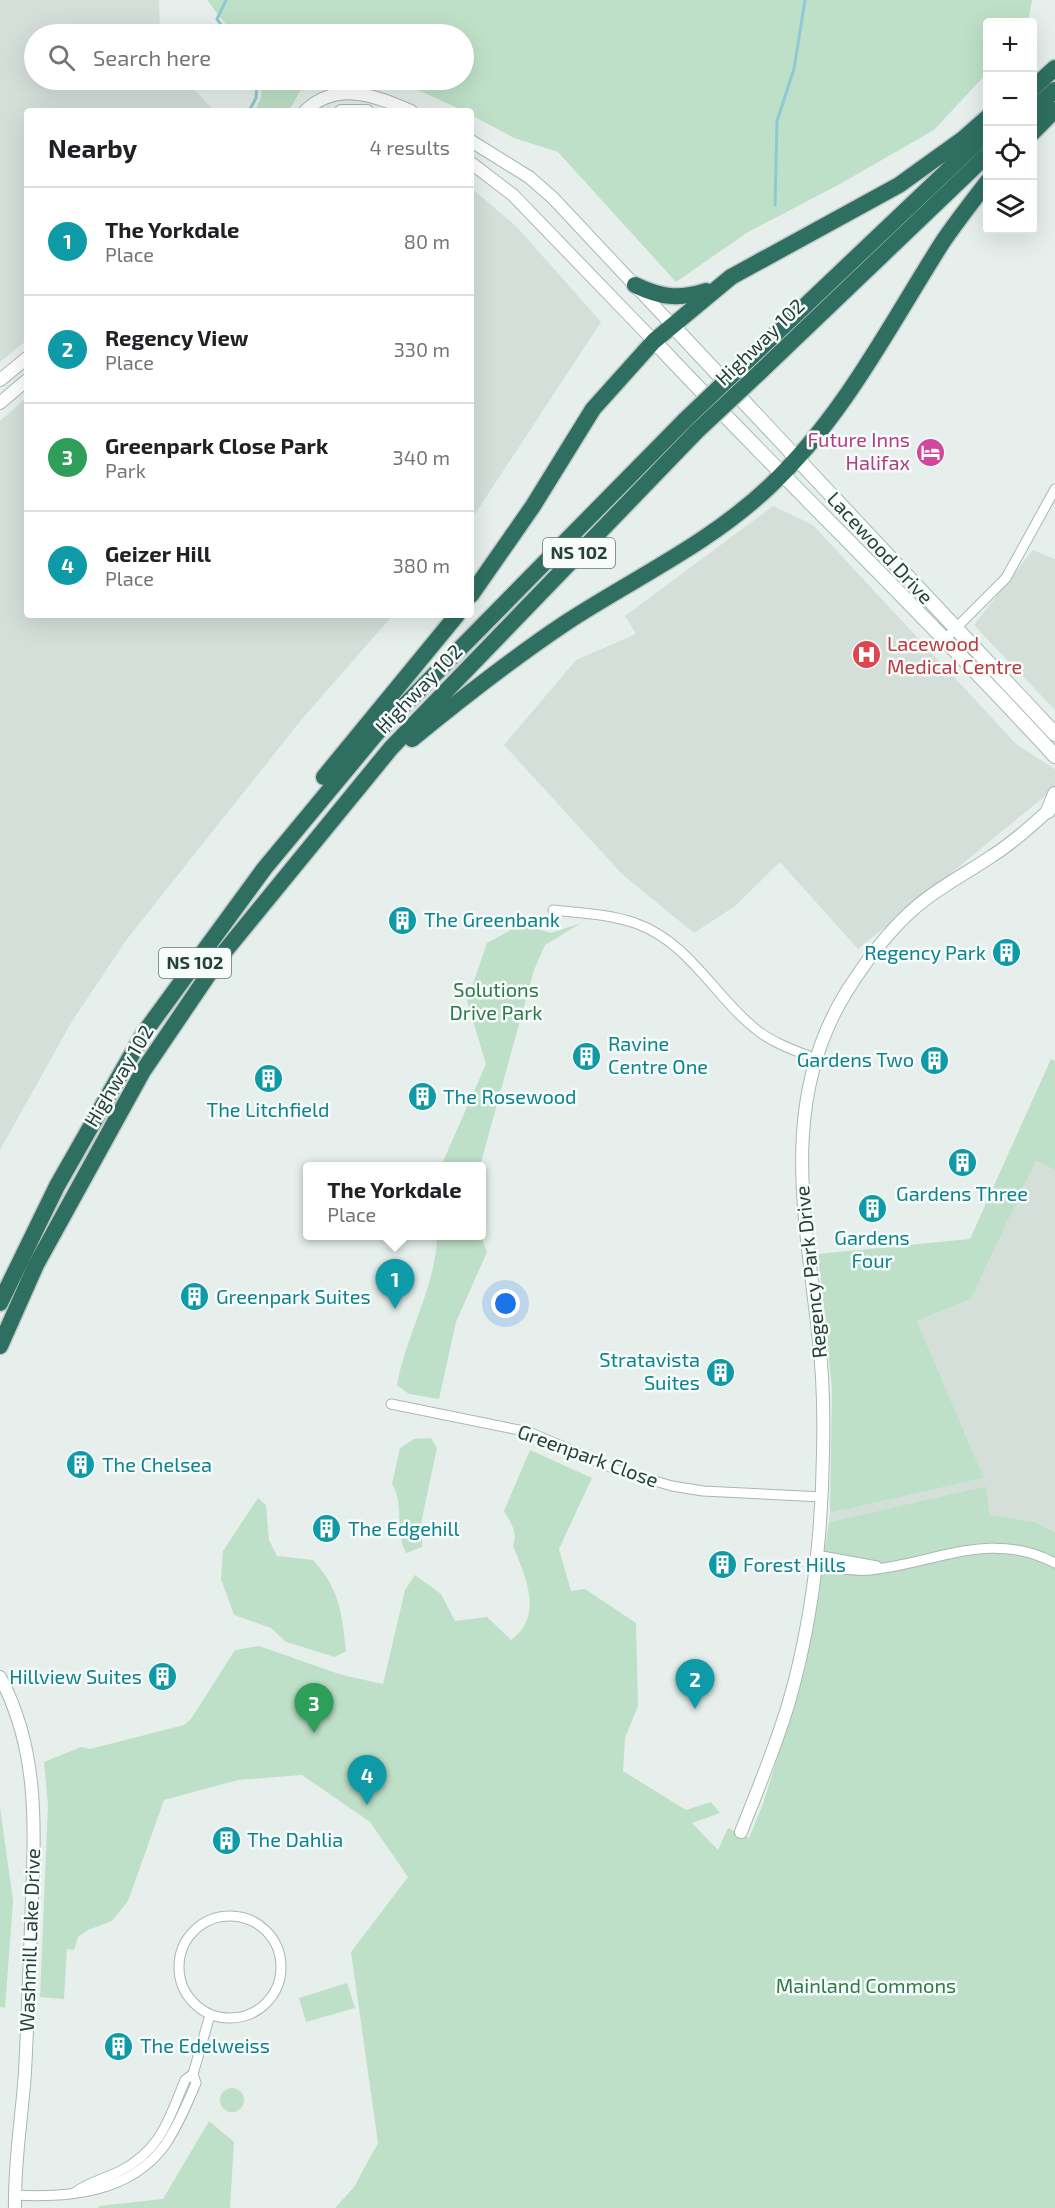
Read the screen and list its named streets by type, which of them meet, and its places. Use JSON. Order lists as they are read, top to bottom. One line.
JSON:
{"streets":{"highway":["Highway 102","NS 102"],"main road":["Lacewood Drive"],"street":["Regency Park Drive","Greenpark Close","Washmill Lake Drive"]},"crossings":[["Regency Park Drive","Greenpark Close"]],"parks":["Solutions Drive Park","Mainland Commons"],"places":{"hotel":["Future Inns Halifax"],"hospital":["Lacewood Medical Centre"],"building":["The Greenbank","Regency Park","Ravine Centre One","Gardens Two","The Litchfield","The Rosewood","Gardens Three","Gardens Four","Greenpark Suites","Stratavista Suites","The Chelsea","The Edgehill","Forest Hills","Hillview Suites","The Dahlia","The Edelweiss"]},"page":{"map_buttons":["+","−"],"search":"Search here","heading":["Nearby","4 results"],"list":[{"mark":"1","name":"The Yorkdale","note":"Place","value":"80 m"},{"mark":"2","name":"Regency View","note":"Place","value":"330 m"},{"mark":"3","name":"Greenpark Close Park","note":"Park","value":"340 m"},{"mark":"4","name":"Geizer Hill","note":"Place","value":"380 m"}],"popup":["The Yorkdale","Place"],"pins":["1","2","3","4"]}}
